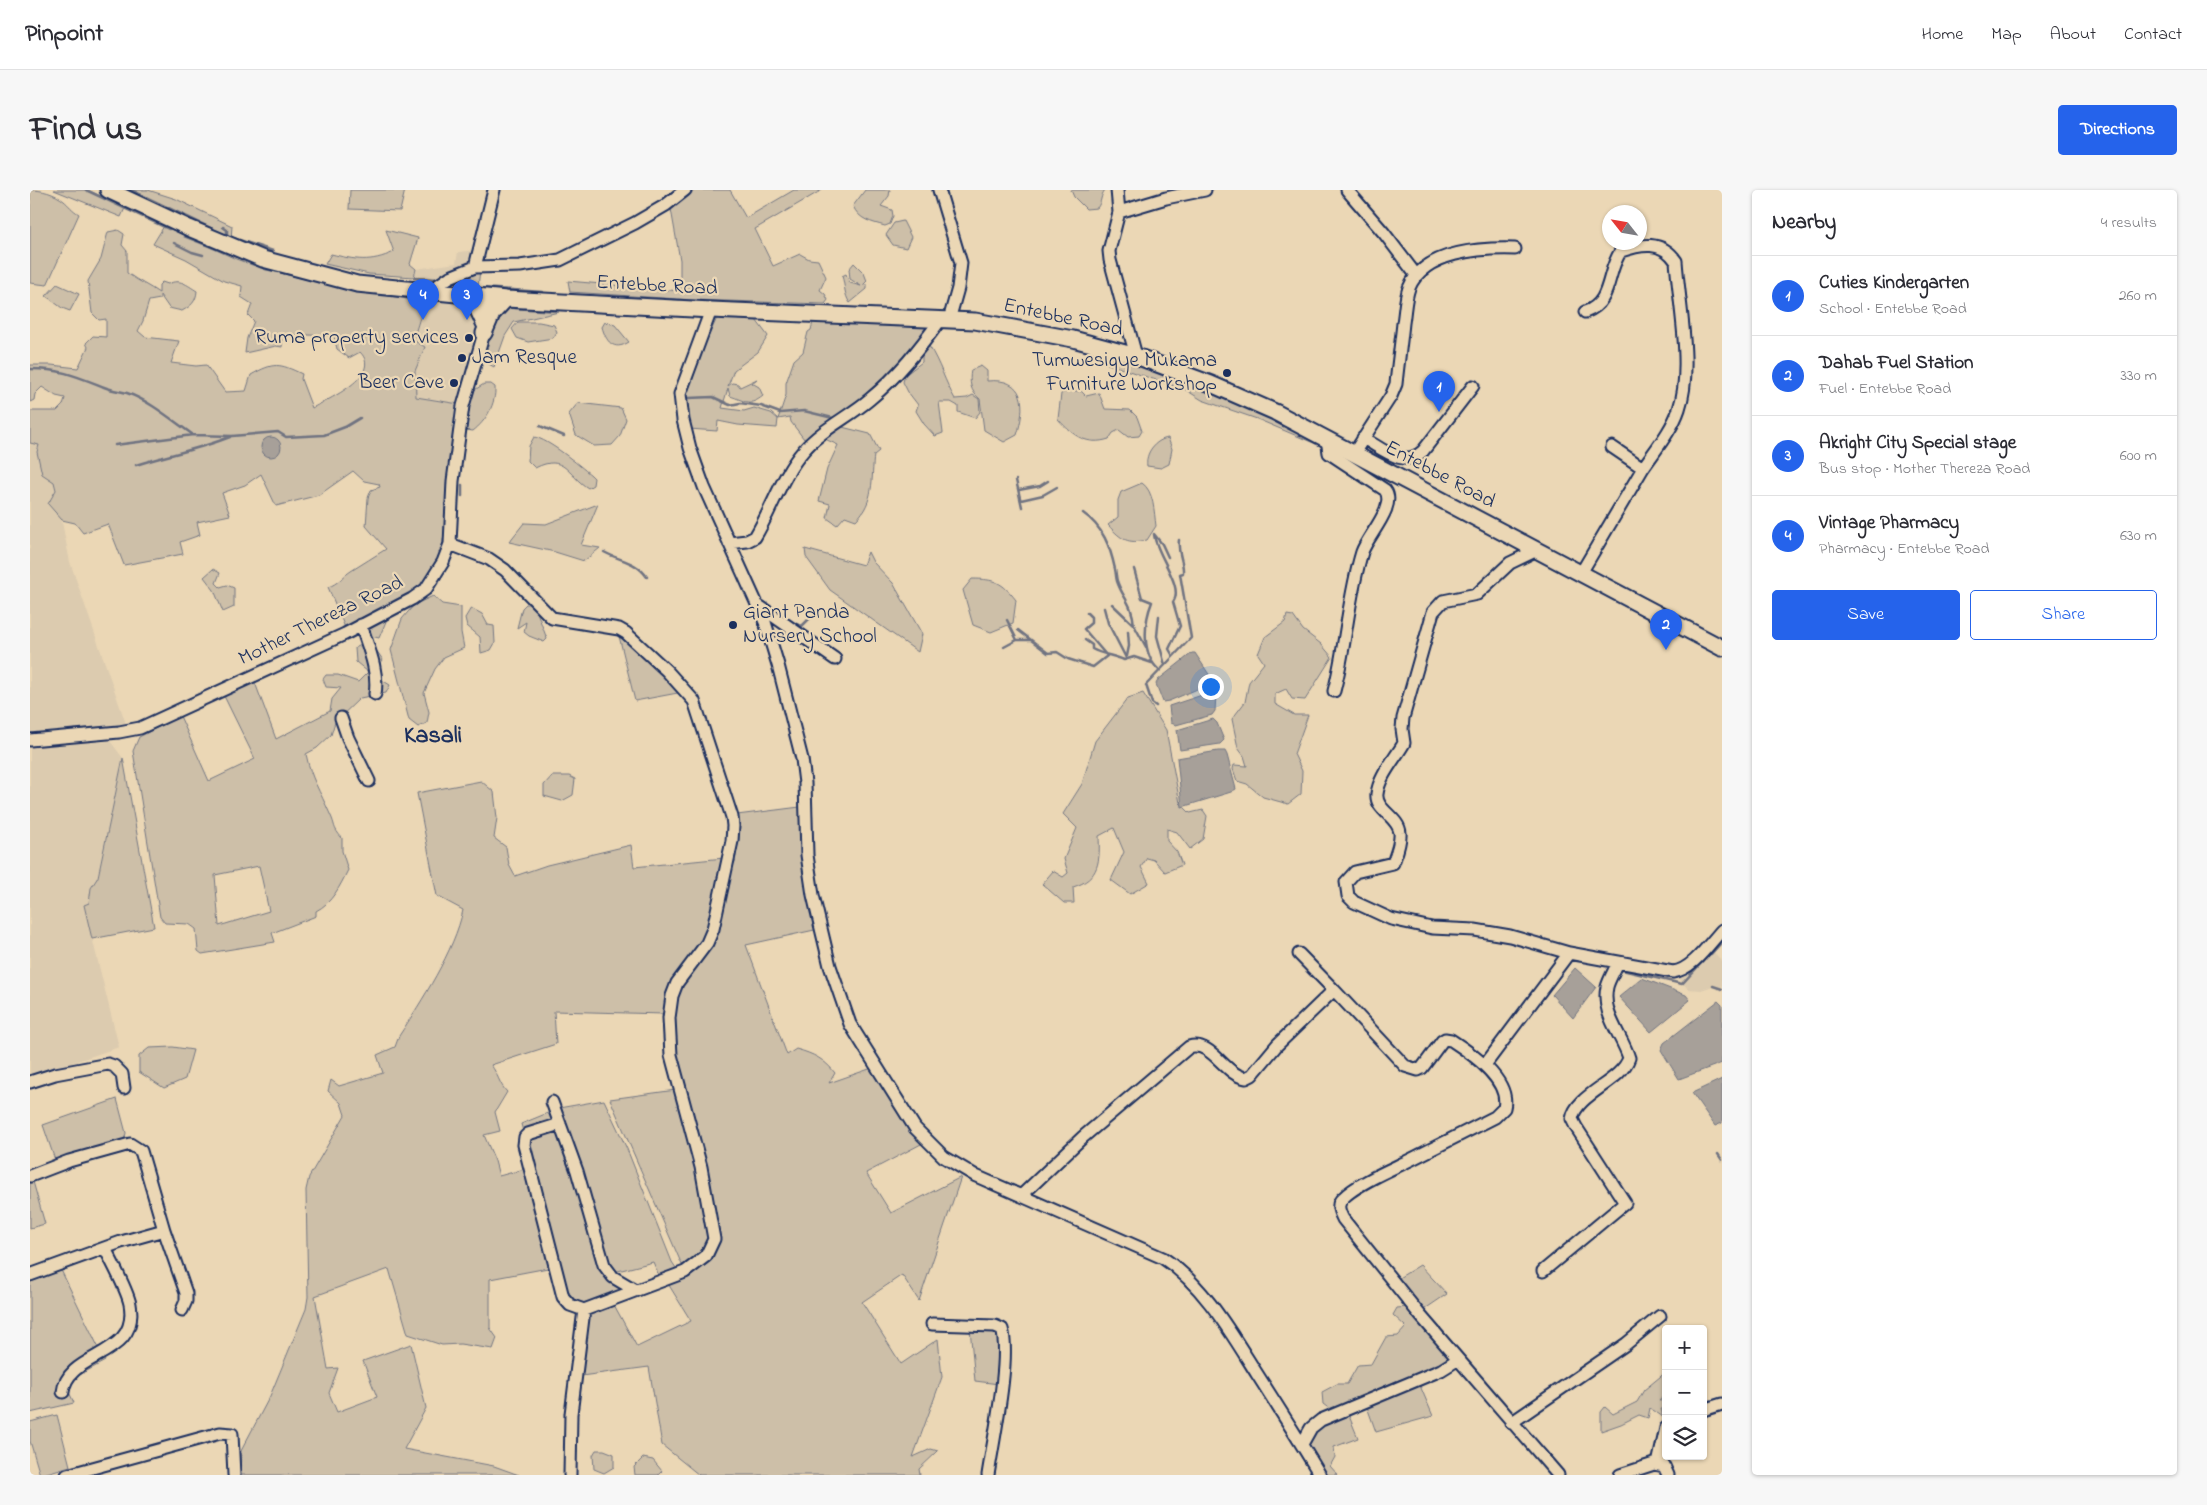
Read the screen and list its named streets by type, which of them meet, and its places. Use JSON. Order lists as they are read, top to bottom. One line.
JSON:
{"streets":{"main road":["Entebbe Road"],"street":["Mother Thereza Road"]},"crossings":[["Entebbe Road","Mother Thereza Road"]],"districts":["Kasali"],"places":["Ruma property services","Jam Resque","Tumwesigye Mukama Furniture Workshop","Beer Cave","Giant Panda Nursery School"],"north":"top left","page":{"header":"Pinpoint","nav":["Home","Map","About","Contact"],"title":"Find us","buttons":["Directions",["Save","Share"]],"heading":["Nearby","4 results"],"list":[{"mark":"1","name":"Cuties Kindergarten","note":"School · Entebbe Road","value":"260 m"},{"mark":"2","name":"Dahab Fuel Station","note":"Fuel · Entebbe Road","value":"330 m"},{"mark":"3","name":"Akright City Special stage","note":"Bus stop · Mother Thereza Road","value":"600 m"},{"mark":"4","name":"Vintage Pharmacy","note":"Pharmacy · Entebbe Road","value":"630 m"}],"pins":["3","4","1","2"],"map_buttons":["+","−"]}}
